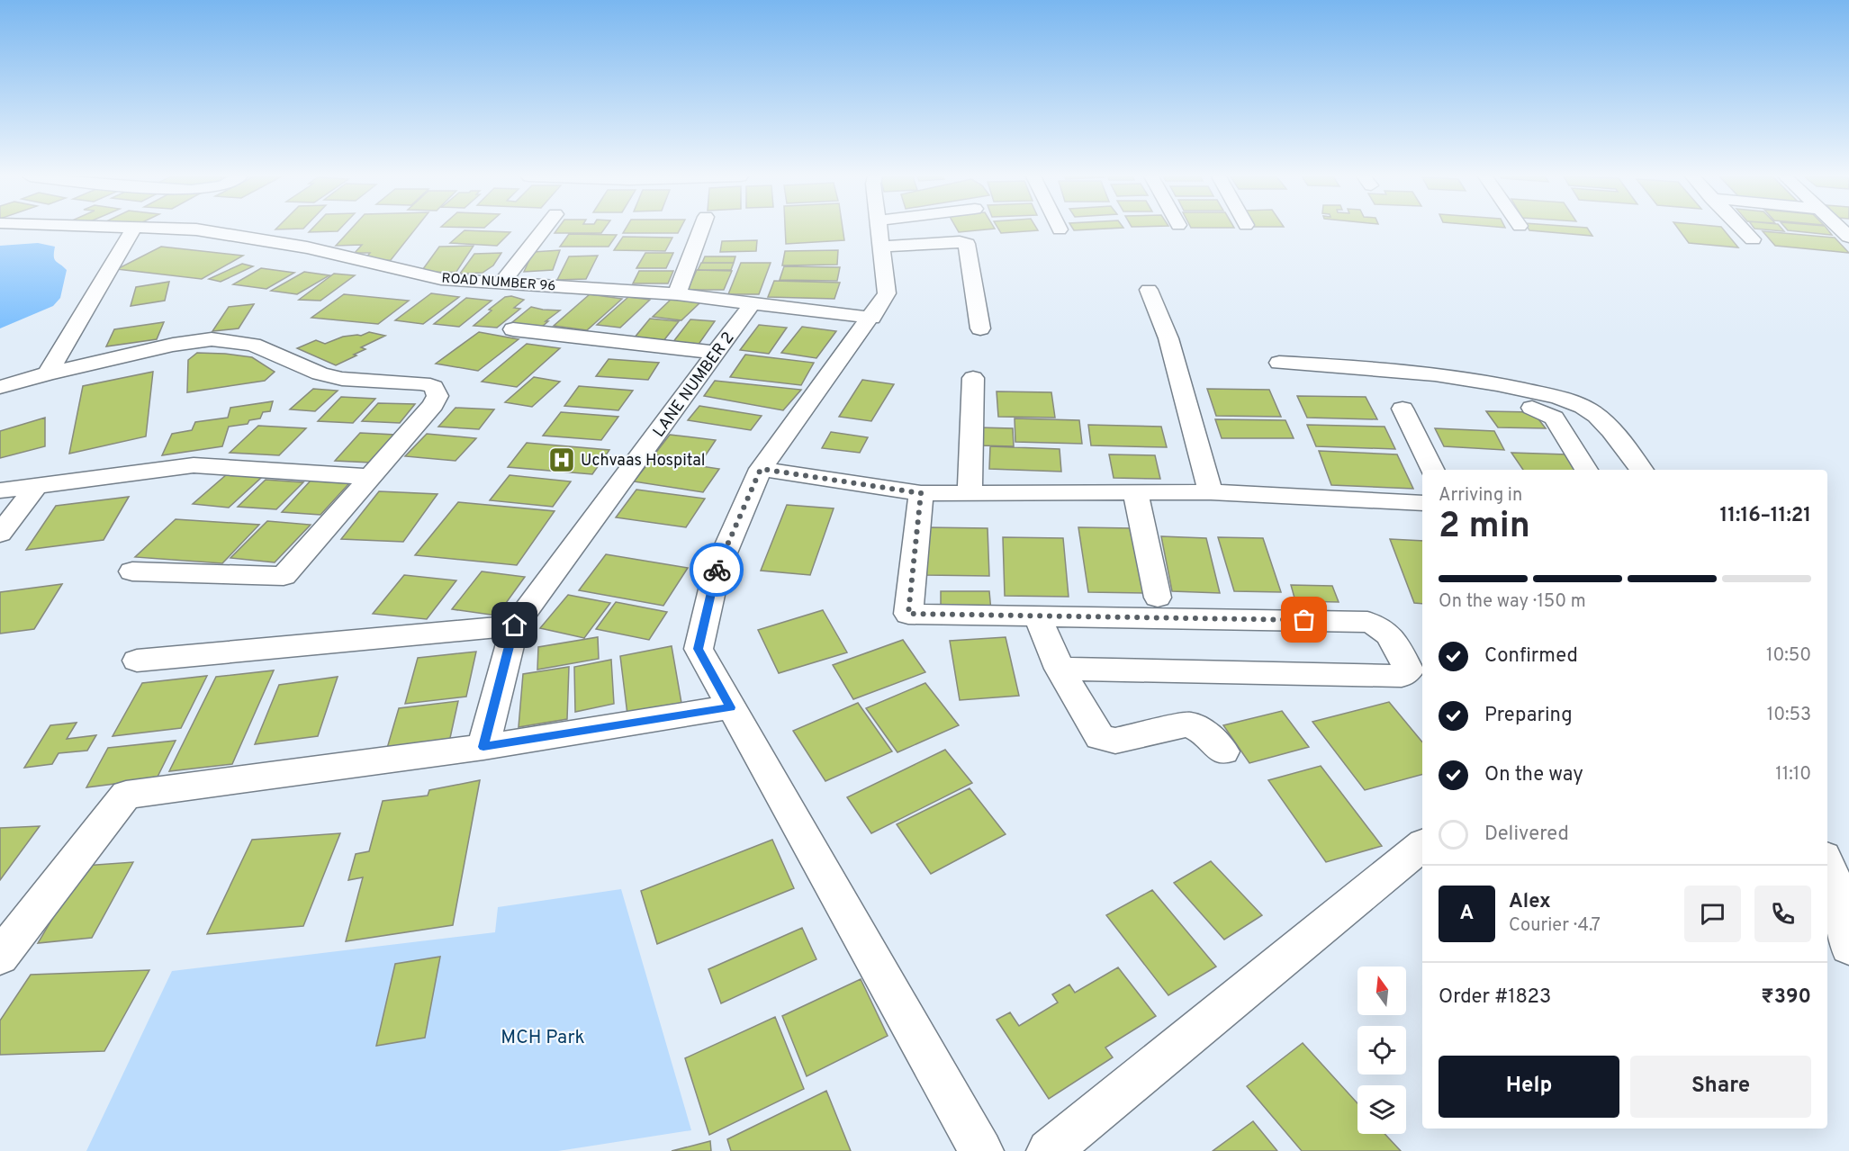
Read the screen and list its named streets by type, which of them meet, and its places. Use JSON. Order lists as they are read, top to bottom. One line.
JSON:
{"streets":{"street":["ROAD NUMBER 96","LANE NUMBER 2"]},"crossings":[["ROAD NUMBER 96","LANE NUMBER 2"]],"parks":["MCH Park"],"places":{"hospital":["Uchvaas Hospital"]},"north":"top","page":{"heading":["2 min","Arriving in","11:16–11:21"],"panel":["Alex","Courier · 4.7","Order #1823","₹390"],"bar":"On the way · 150 m","list":[["Confirmed","10:50"],["Preparing","10:53"],["On the way","11:10"],"Delivered"],"round":"A","buttons":["Help","Share"]}}
